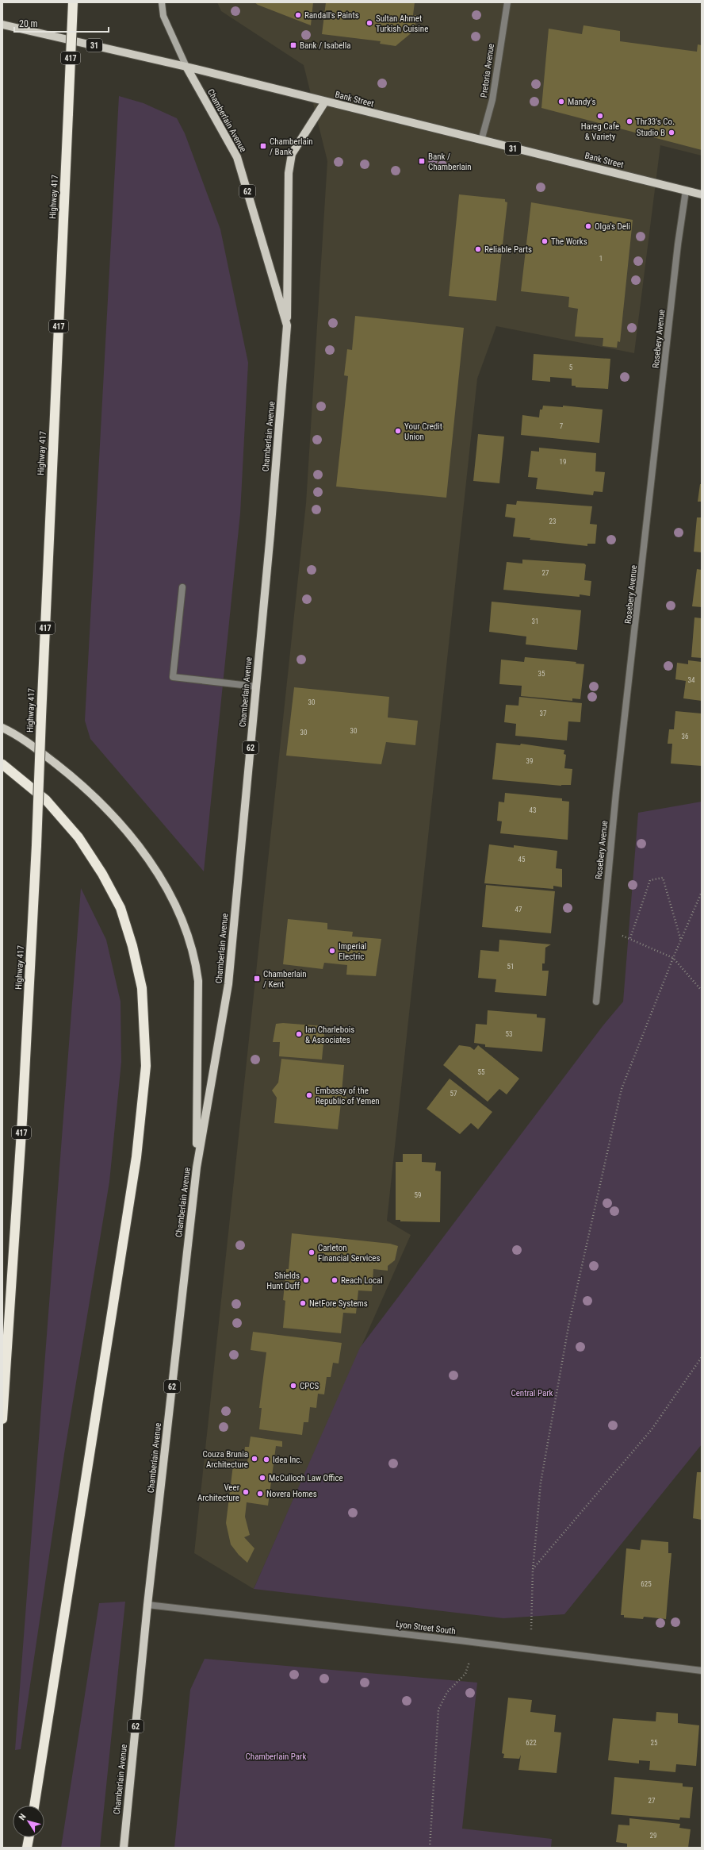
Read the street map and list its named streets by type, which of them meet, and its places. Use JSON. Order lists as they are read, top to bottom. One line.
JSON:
{"streets":{"highway":["417","Highway 417"],"main road":["31","Bank Street","Chamberlain Avenue","62"],"street":["Pretoria Avenue","Rosebery Avenue","Lyon Street South"]},"crossings":[["Pretoria Avenue","Bank Street"],["Bank Street","Chamberlain Avenue"],["Bank Street","62"],["Bank Street","Rosebery Avenue"],["Chamberlain Avenue","62"],["Chamberlain Avenue","Lyon Street South"]],"parks":["Central Park","Chamberlain Park"],"places":{"other":["Randall's Paints","Sultan Ahmet Turkish Cuisine","Mandy's","Hareg Cafe & Variety","Thr33's Co.","Studio B","Olga's Deli","The Works","Reliable Parts","Your Credit Union","Imperial Electric","Ian Charlebois & Associates","Embassy of the Republic of Yemen","Carleton Financial Services","Shields Hunt Duff","Reach Local","NetFore Systems","CPCS","Couza Brunia Architecture","Idea Inc.","McCulloch Law Office","Veer Architecture","Novera Homes"],"transit":["Bank / Isabella","Chamberlain / Bank","Bank / Chamberlain","Chamberlain / Kent"]},"house_numbers":["1","5","7","19","23","27","31","35","34","30","37","30","30","36","39","43","45","47","51","53","55","57","59","625","622","25","27","29"],"scale_bar":"20 m","north":"top left"}
